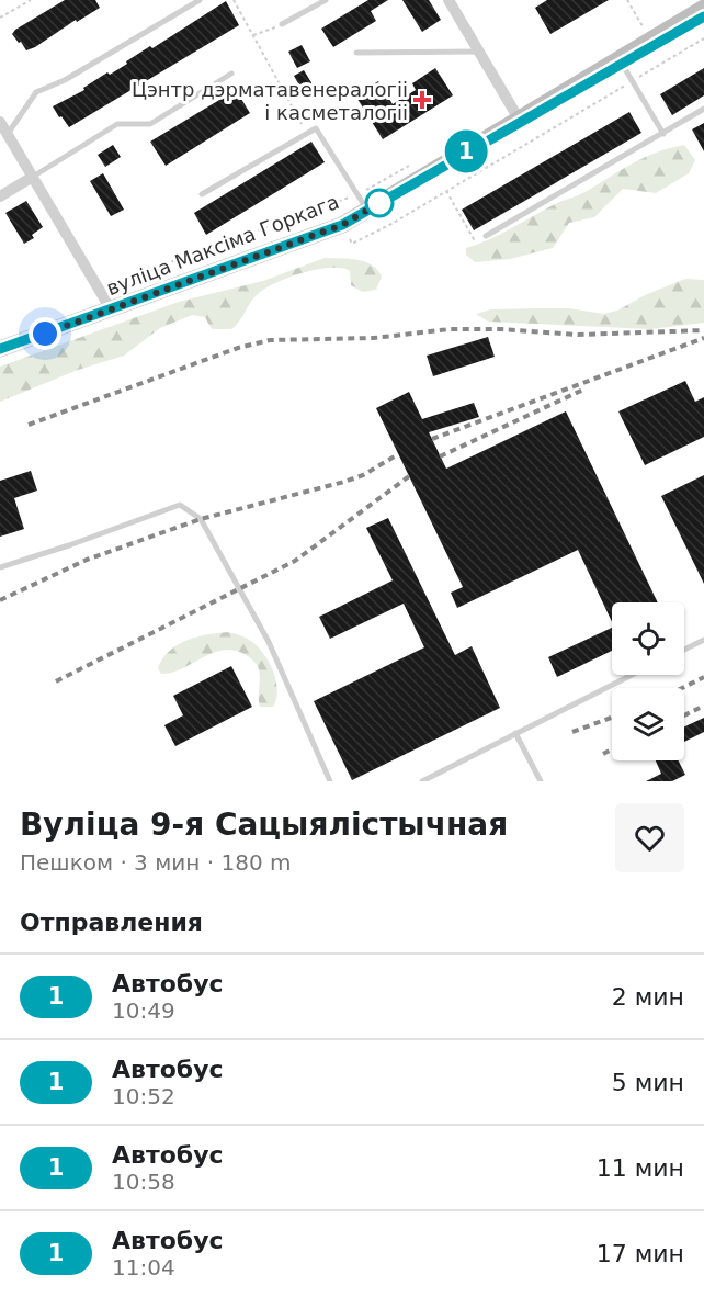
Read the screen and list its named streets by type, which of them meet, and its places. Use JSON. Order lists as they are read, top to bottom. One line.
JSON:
{"streets":{"main road":["вуліца Максіма Горкага"]},"places":{"health":["Цэнтр дэрматавенералогіі і касметалогіі"]},"lines":["bus line 1"],"page":{"on_map":"1","heading":[["Вуліца 9-я Сацыялістычная","Пешком · 3 мин · 180 m"],"Отправления"],"list":[{"mark":"1","name":"Автобус","note":"10:49","value":"2 мин"},{"mark":"1","name":"Автобус","note":"10:52","value":"5 мин"},{"mark":"1","name":"Автобус","note":"10:58","value":"11 мин"},{"mark":"1","name":"Автобус","note":"11:04","value":"17 мин"}]}}
